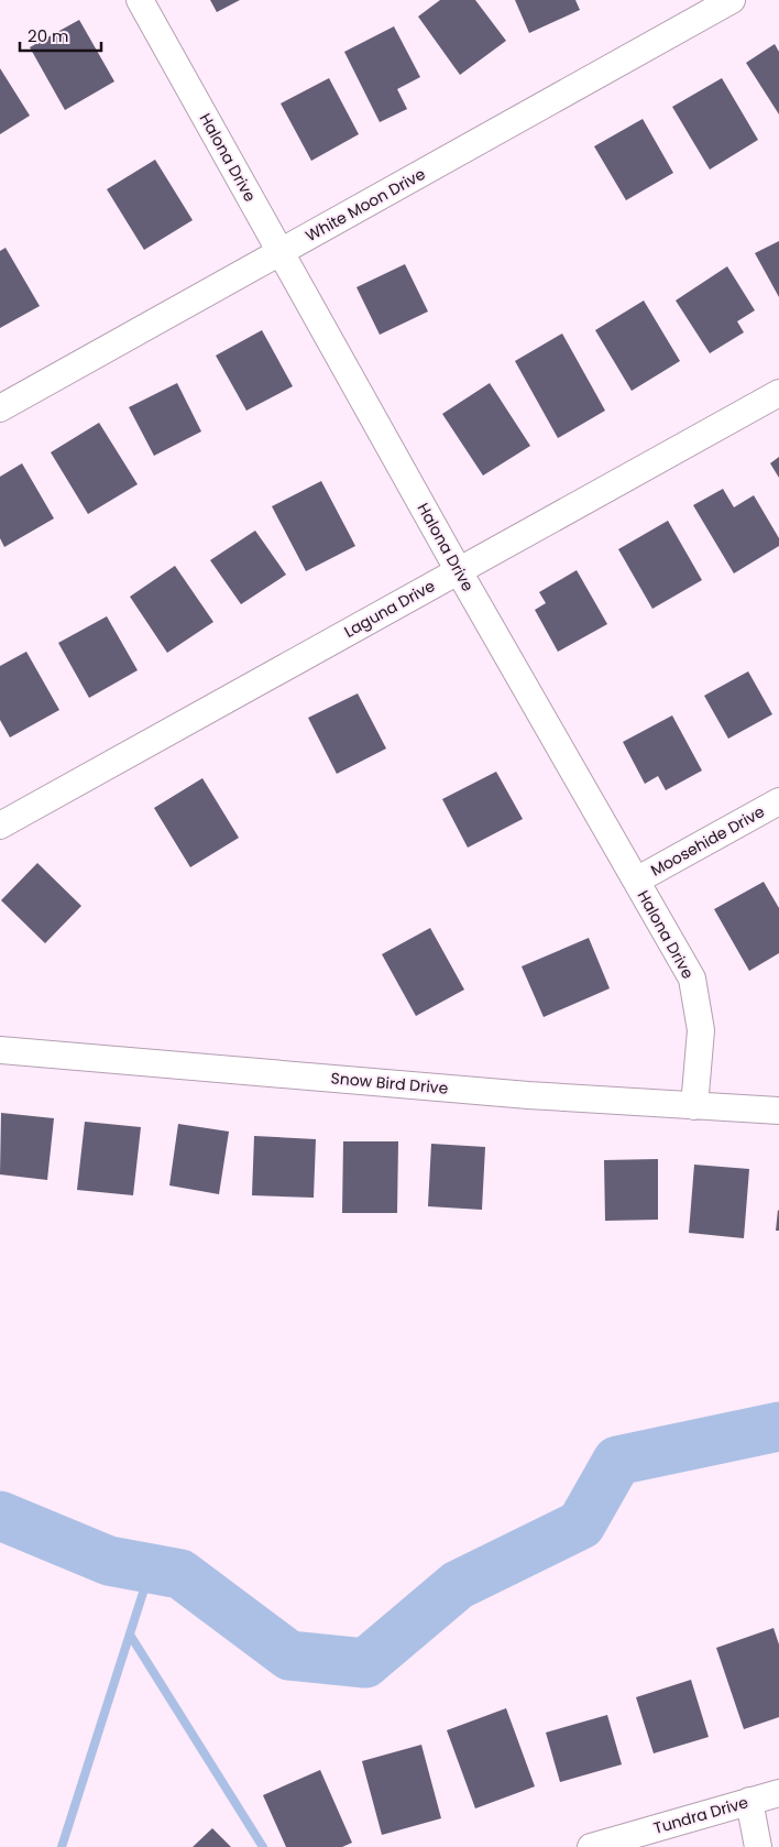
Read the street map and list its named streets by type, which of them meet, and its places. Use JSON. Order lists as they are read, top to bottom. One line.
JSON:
{"streets":{"street":["Halona Drive","White Moon Drive","Laguna Drive","Moosehide Drive","Snow Bird Drive","Tundra Drive"]},"crossings":[["Halona Drive","White Moon Drive"],["Halona Drive","Laguna Drive"],["Halona Drive","Moosehide Drive"],["Halona Drive","Snow Bird Drive"]],"scale_bar":"20 m"}
